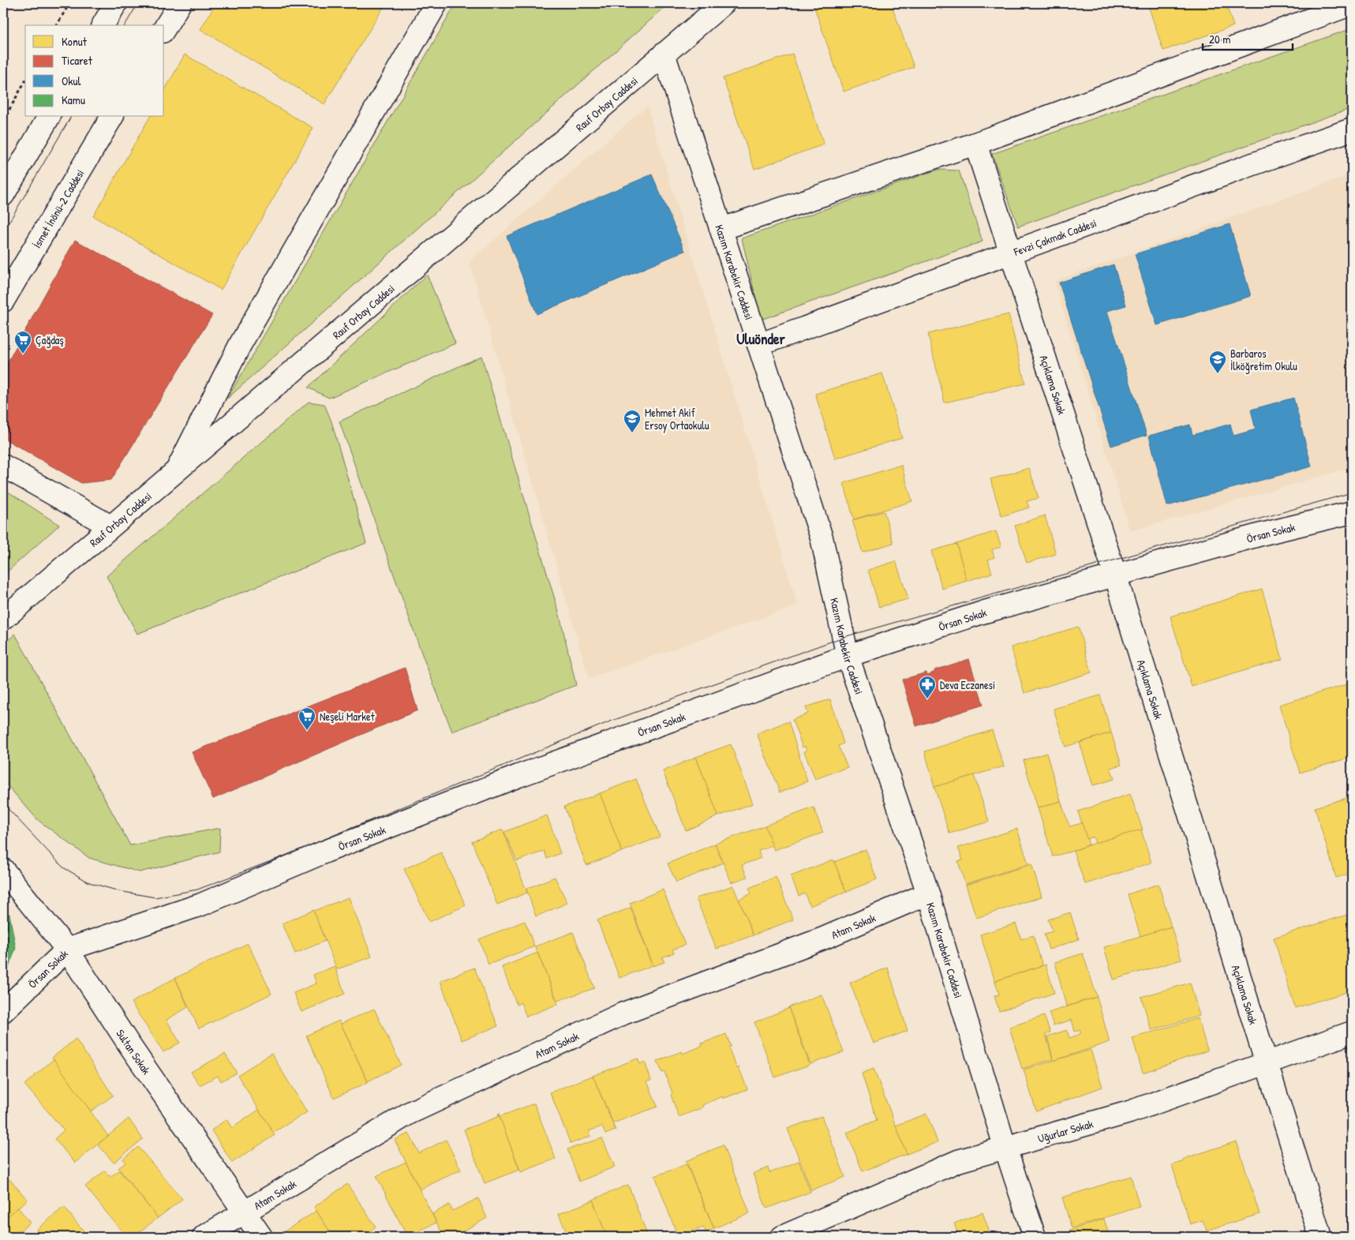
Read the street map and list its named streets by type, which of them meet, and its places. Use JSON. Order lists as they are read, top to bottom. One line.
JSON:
{"streets":{"street":["Rauf Orbay Caddesi","İsmet İnönü-2 Caddesi","Fevzi Çakmak Caddesi","Kazım Karabekir Caddesi","Açıklama Sokak","Örsan Sokak","Atam Sokak","Sultan Sokak","Uğurlar Sokak"]},"crossings":[["Rauf Orbay Caddesi","Kazım Karabekir Caddesi"],["Fevzi Çakmak Caddesi","Kazım Karabekir Caddesi"],["Fevzi Çakmak Caddesi","Açıklama Sokak"],["Kazım Karabekir Caddesi","Örsan Sokak"],["Kazım Karabekir Caddesi","Atam Sokak"],["Kazım Karabekir Caddesi","Uğurlar Sokak"],["Açıklama Sokak","Örsan Sokak"],["Açıklama Sokak","Uğurlar Sokak"],["Örsan Sokak","Sultan Sokak"],["Atam Sokak","Sultan Sokak"]],"districts":["Uluönder"],"places":{"supermarket":["Çağdaş","Neşeli Market"],"school or university":["Barbaros İlköğretim Okulu","Mehmet Akif Ersoy Ortaokulu"],"pharmacy":["Deva Eczanesi"]},"legend":["Konut","Ticaret","Okul","Kamu"],"scale_bar":"20 m"}
